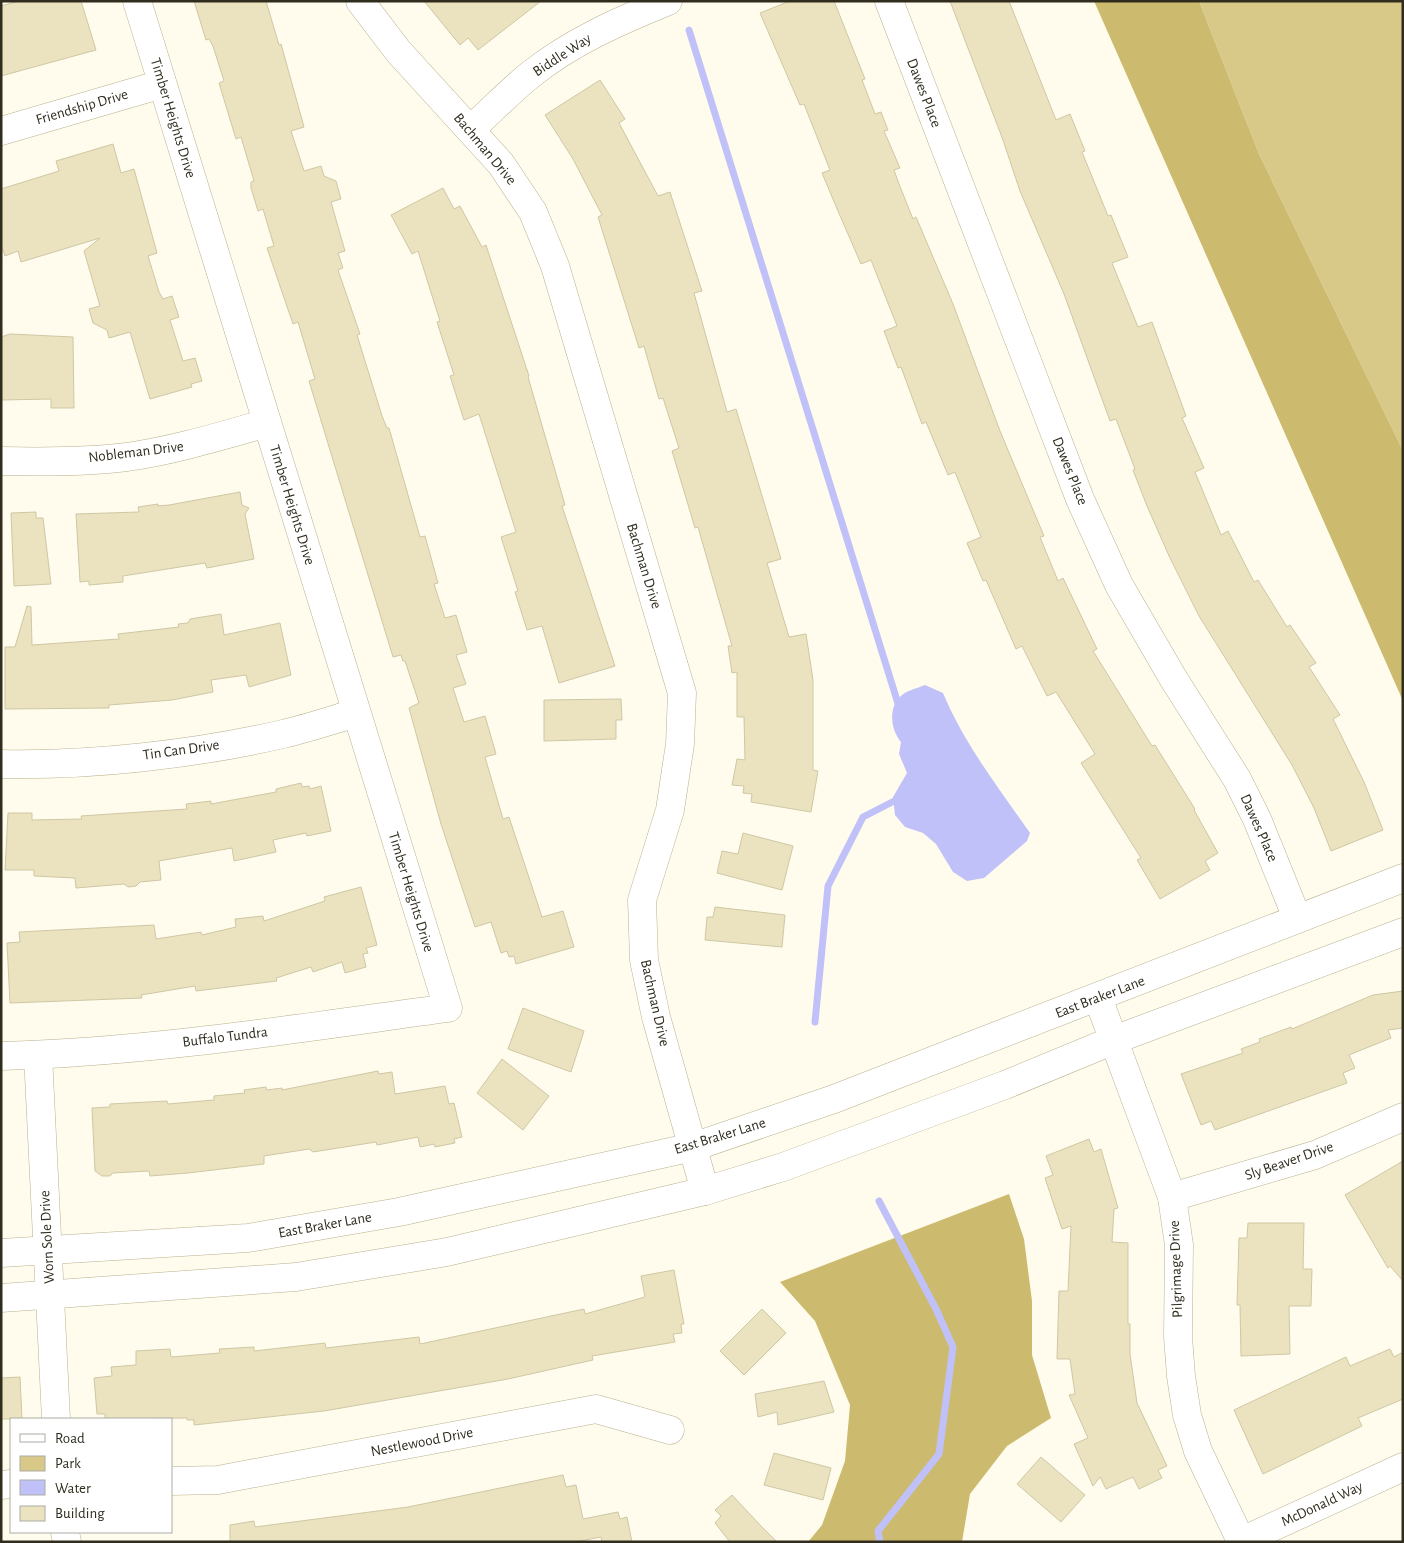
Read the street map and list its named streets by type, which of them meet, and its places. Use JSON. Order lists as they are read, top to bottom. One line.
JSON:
{"streets":{"street":["Biddle Way","Dawes Place","Friendship Drive","Timber Heights Drive","Bachman Drive","Nobleman Drive","Tin Can Drive","East Braker Lane","Buffalo Tundra","Sly Beaver Drive","Worn Sole Drive","Pilgrimage Drive","Nestlewood Drive","McDonald Way"]},"crossings":[["Biddle Way","Bachman Drive"],["Dawes Place","East Braker Lane"],["Friendship Drive","Timber Heights Drive"],["Timber Heights Drive","Nobleman Drive"],["Timber Heights Drive","Tin Can Drive"],["Timber Heights Drive","Buffalo Tundra"],["Bachman Drive","East Braker Lane"],["East Braker Lane","Worn Sole Drive"],["East Braker Lane","Pilgrimage Drive"],["Buffalo Tundra","Worn Sole Drive"],["Sly Beaver Drive","Pilgrimage Drive"],["Pilgrimage Drive","McDonald Way"]],"legend":["Road","Park","Water","Building"]}
